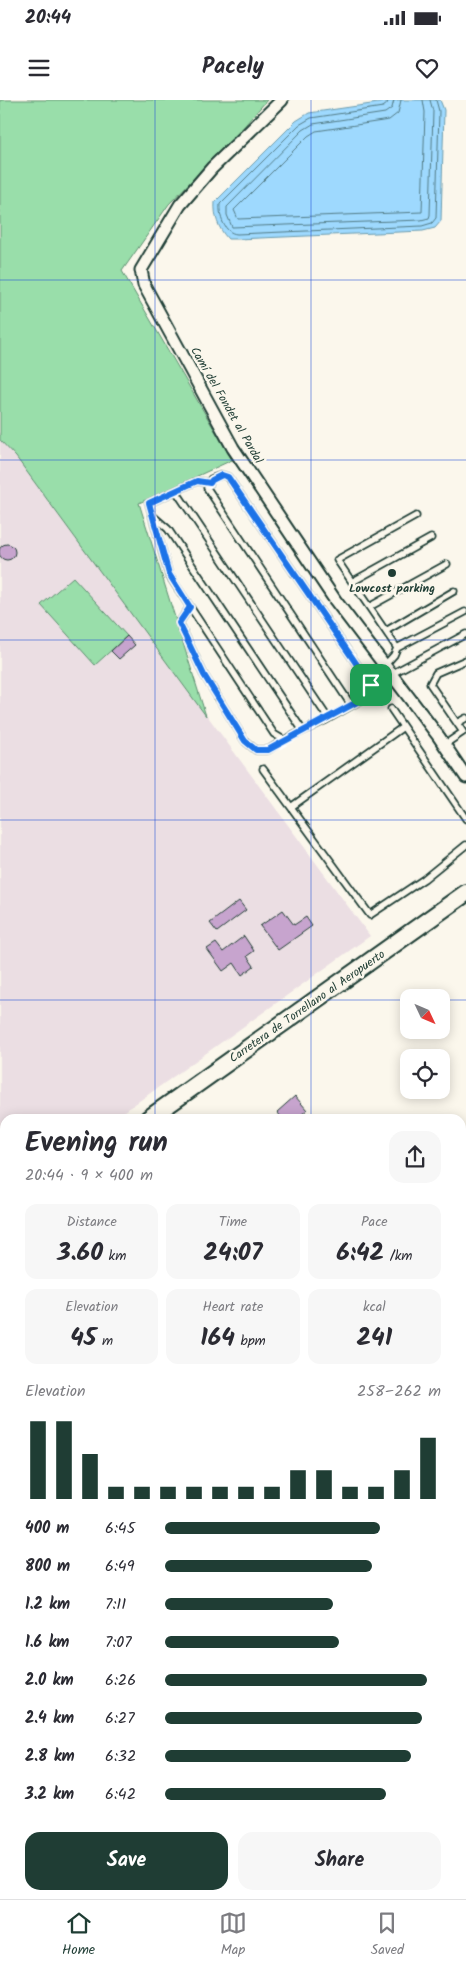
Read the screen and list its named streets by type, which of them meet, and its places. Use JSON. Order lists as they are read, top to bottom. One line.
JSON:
{"streets":{"street":["Camí del Fondet al Pardal","Carretera de Torrellano al Aeropuerto"]},"places":["Lowcost parking"],"north":"bottom right","page":{"status":"20:44","header":"Pacely","heading":["Evening run","20:44 · 9 × 400 m"],"stats":[["Distance","3.60 km"],["Time","24:07"],["Pace","6:42 /km"],["Elevation","45 m"],["Heart rate","164 bpm"],["kcal","241"]],"chart":["Elevation","258–262 m"],"list":[{"name":"400 m","note":"6:45"},{"name":"800 m","note":"6:49"},{"name":"1.2 km","note":"7:11"},{"name":"1.6 km","note":"7:07"},{"name":"2.0 km","note":"6:26"},{"name":"2.4 km","note":"6:27"},{"name":"2.8 km","note":"6:32"},{"name":"3.2 km","note":"6:42"}],"buttons":["Save","Share"],"tabs":["Home","Map","Saved"]}}
